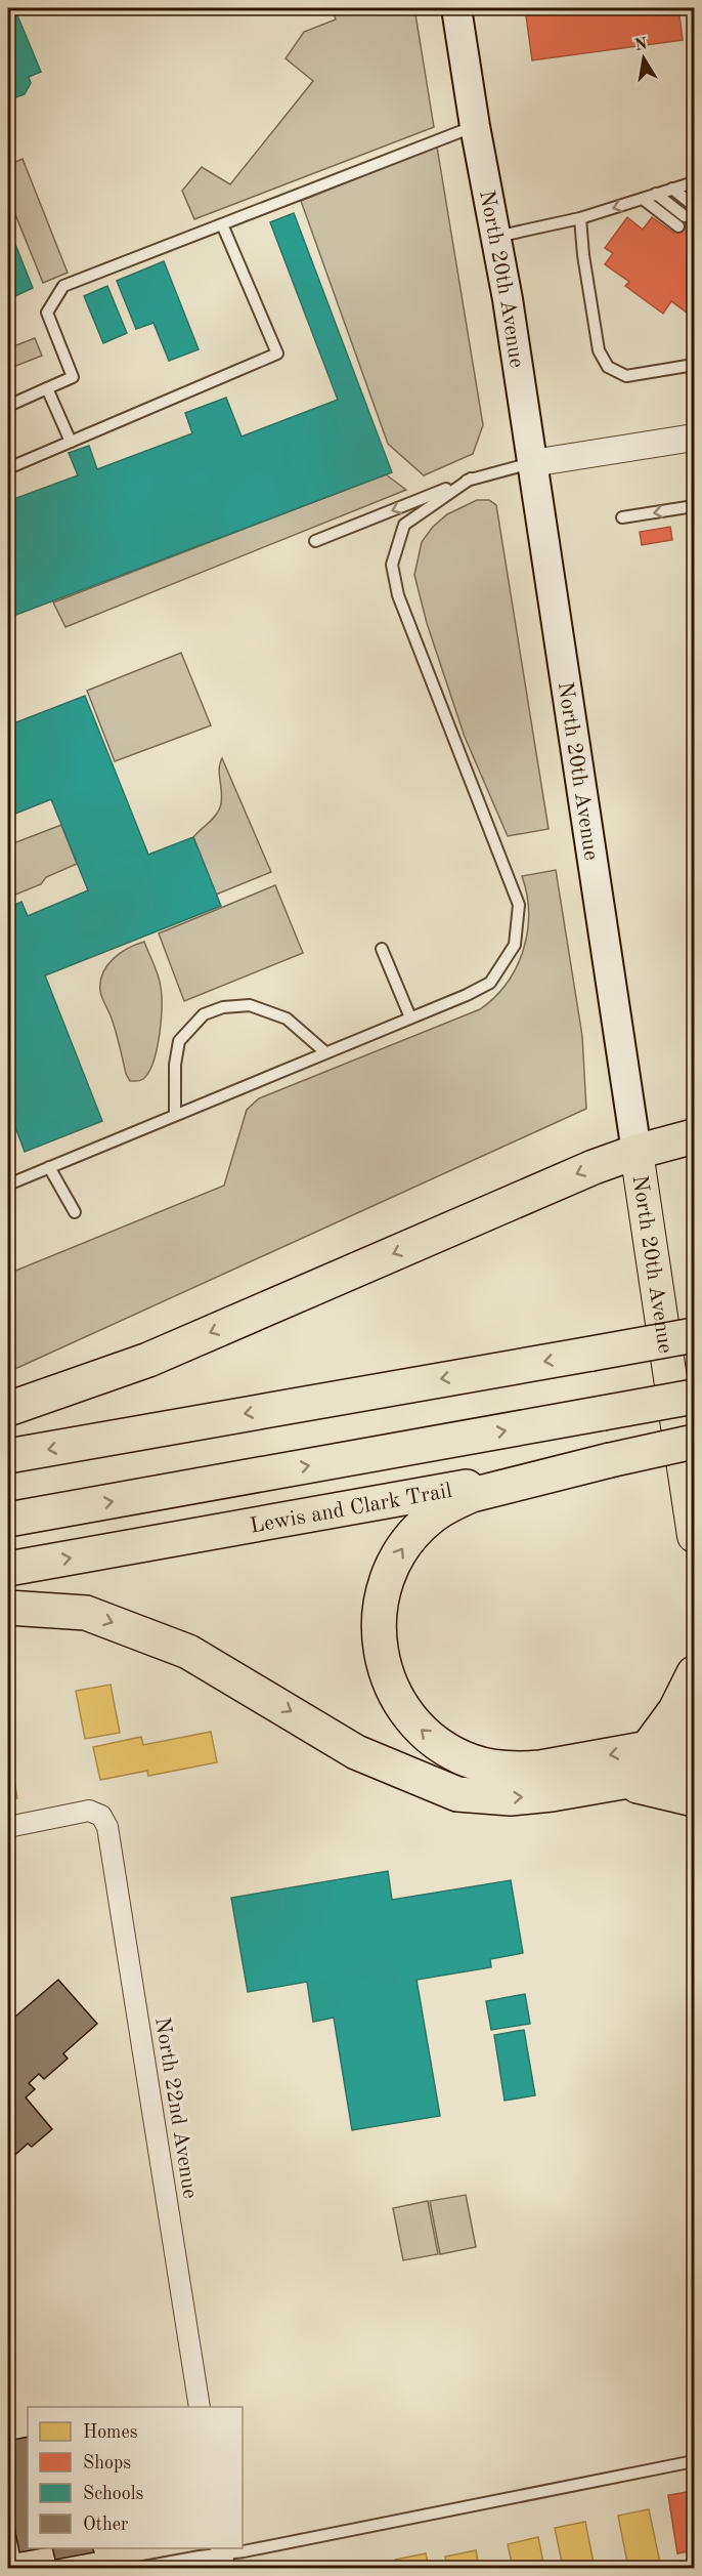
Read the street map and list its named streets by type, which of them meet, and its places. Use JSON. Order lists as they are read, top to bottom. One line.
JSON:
{"streets":{"highway":["Lewis and Clark Trail"],"main road":["North 20th Avenue"],"street":["North 22nd Avenue"]},"legend":["Homes","Shops","Schools","Other"],"north":"top"}
